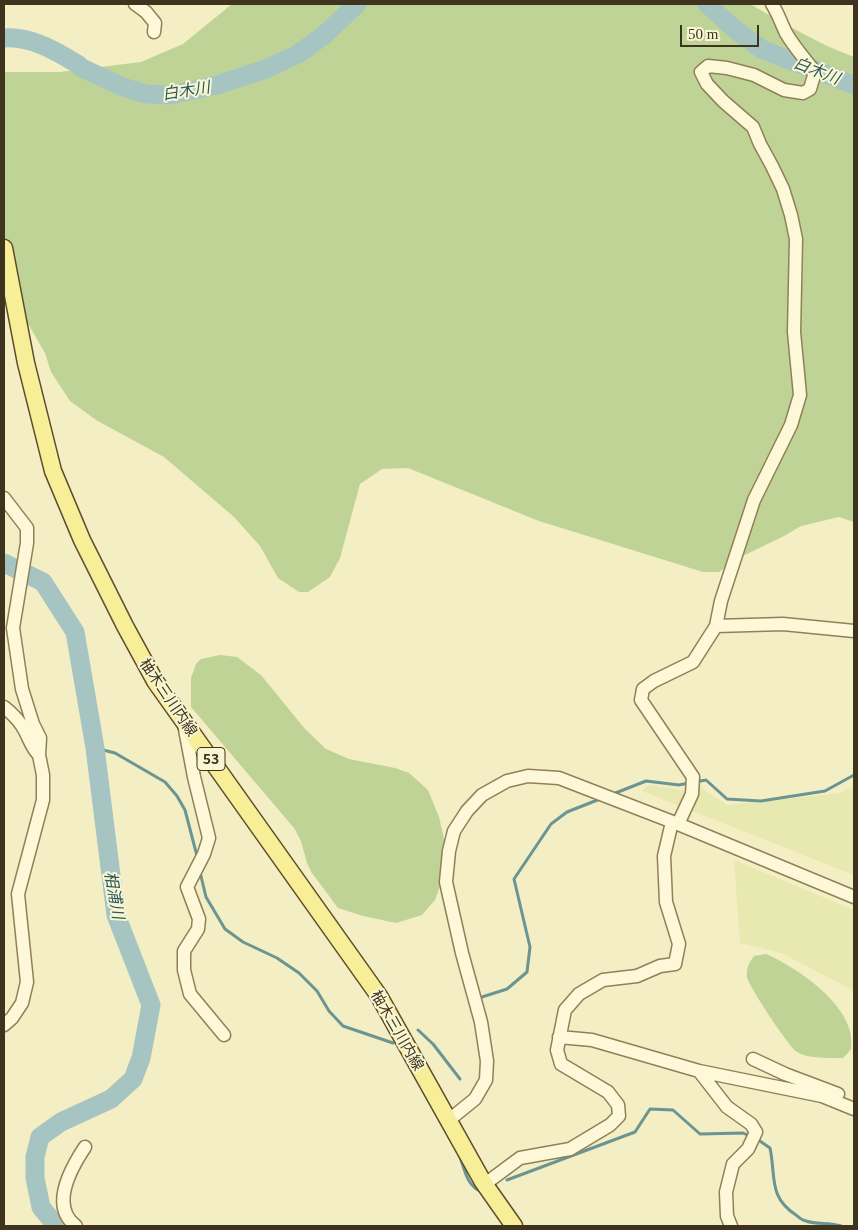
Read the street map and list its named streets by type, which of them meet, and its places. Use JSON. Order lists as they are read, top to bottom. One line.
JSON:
{"streets":{"main road":["柚木三川内線","53"]},"water":["白木川","相浦川"],"scale_bar":"50 m"}
